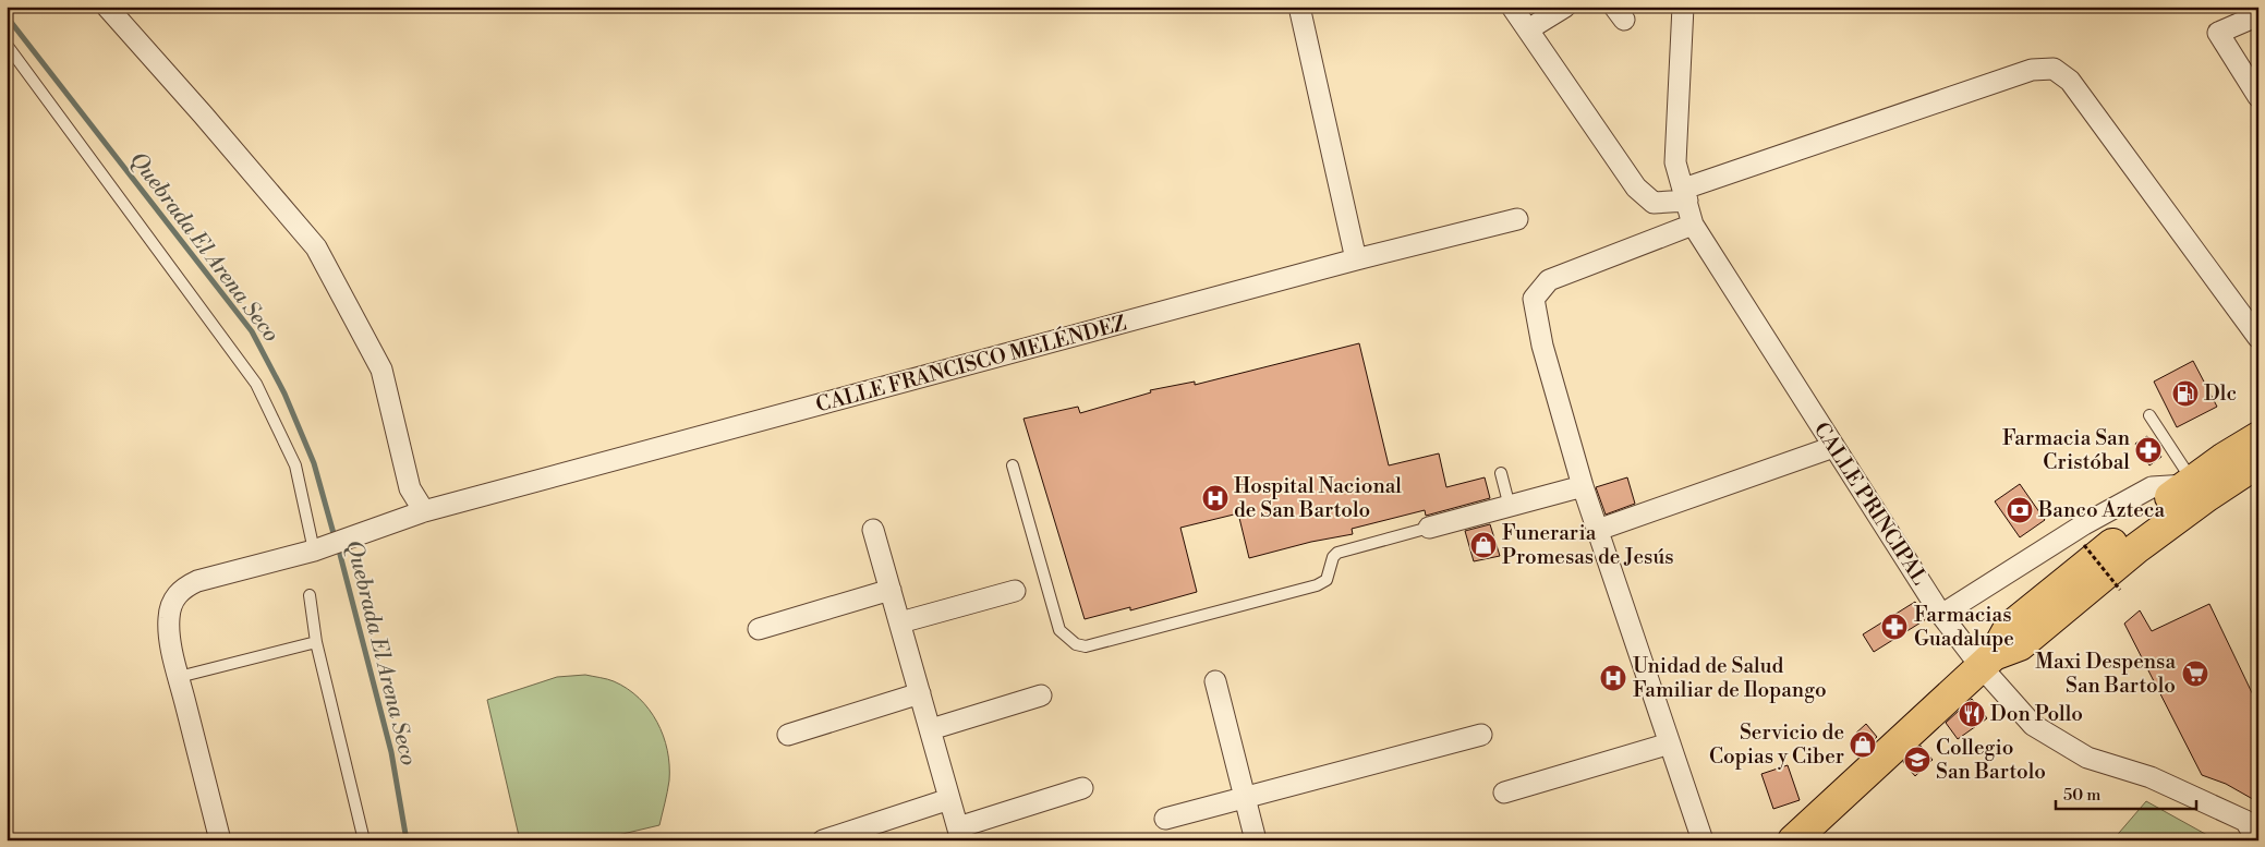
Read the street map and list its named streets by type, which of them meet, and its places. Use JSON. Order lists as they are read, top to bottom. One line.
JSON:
{"streets":{"street":["CALLE FRANCISCO MELÉNDEZ","CALLE PRINCIPAL"]},"water":["Quebrada El Arena Seco"],"places":{"fuel station":["Dlc"],"pharmacy":["Farmacia San Cristóbal","Farmacias Guadalupe"],"hospital":["Hospital Nacional de San Bartolo","Unidad de Salud Familiar de Ilopango"],"bank":["Banco Azteca"],"shop":["Funeraria Promesas de Jesús","Servicio de Copias y Ciber"],"supermarket":["Maxi Despensa San Bartolo"],"restaurant":["Don Pollo"],"school or university":["Collegio San Bartolo"]},"scale_bar":"50 m"}
